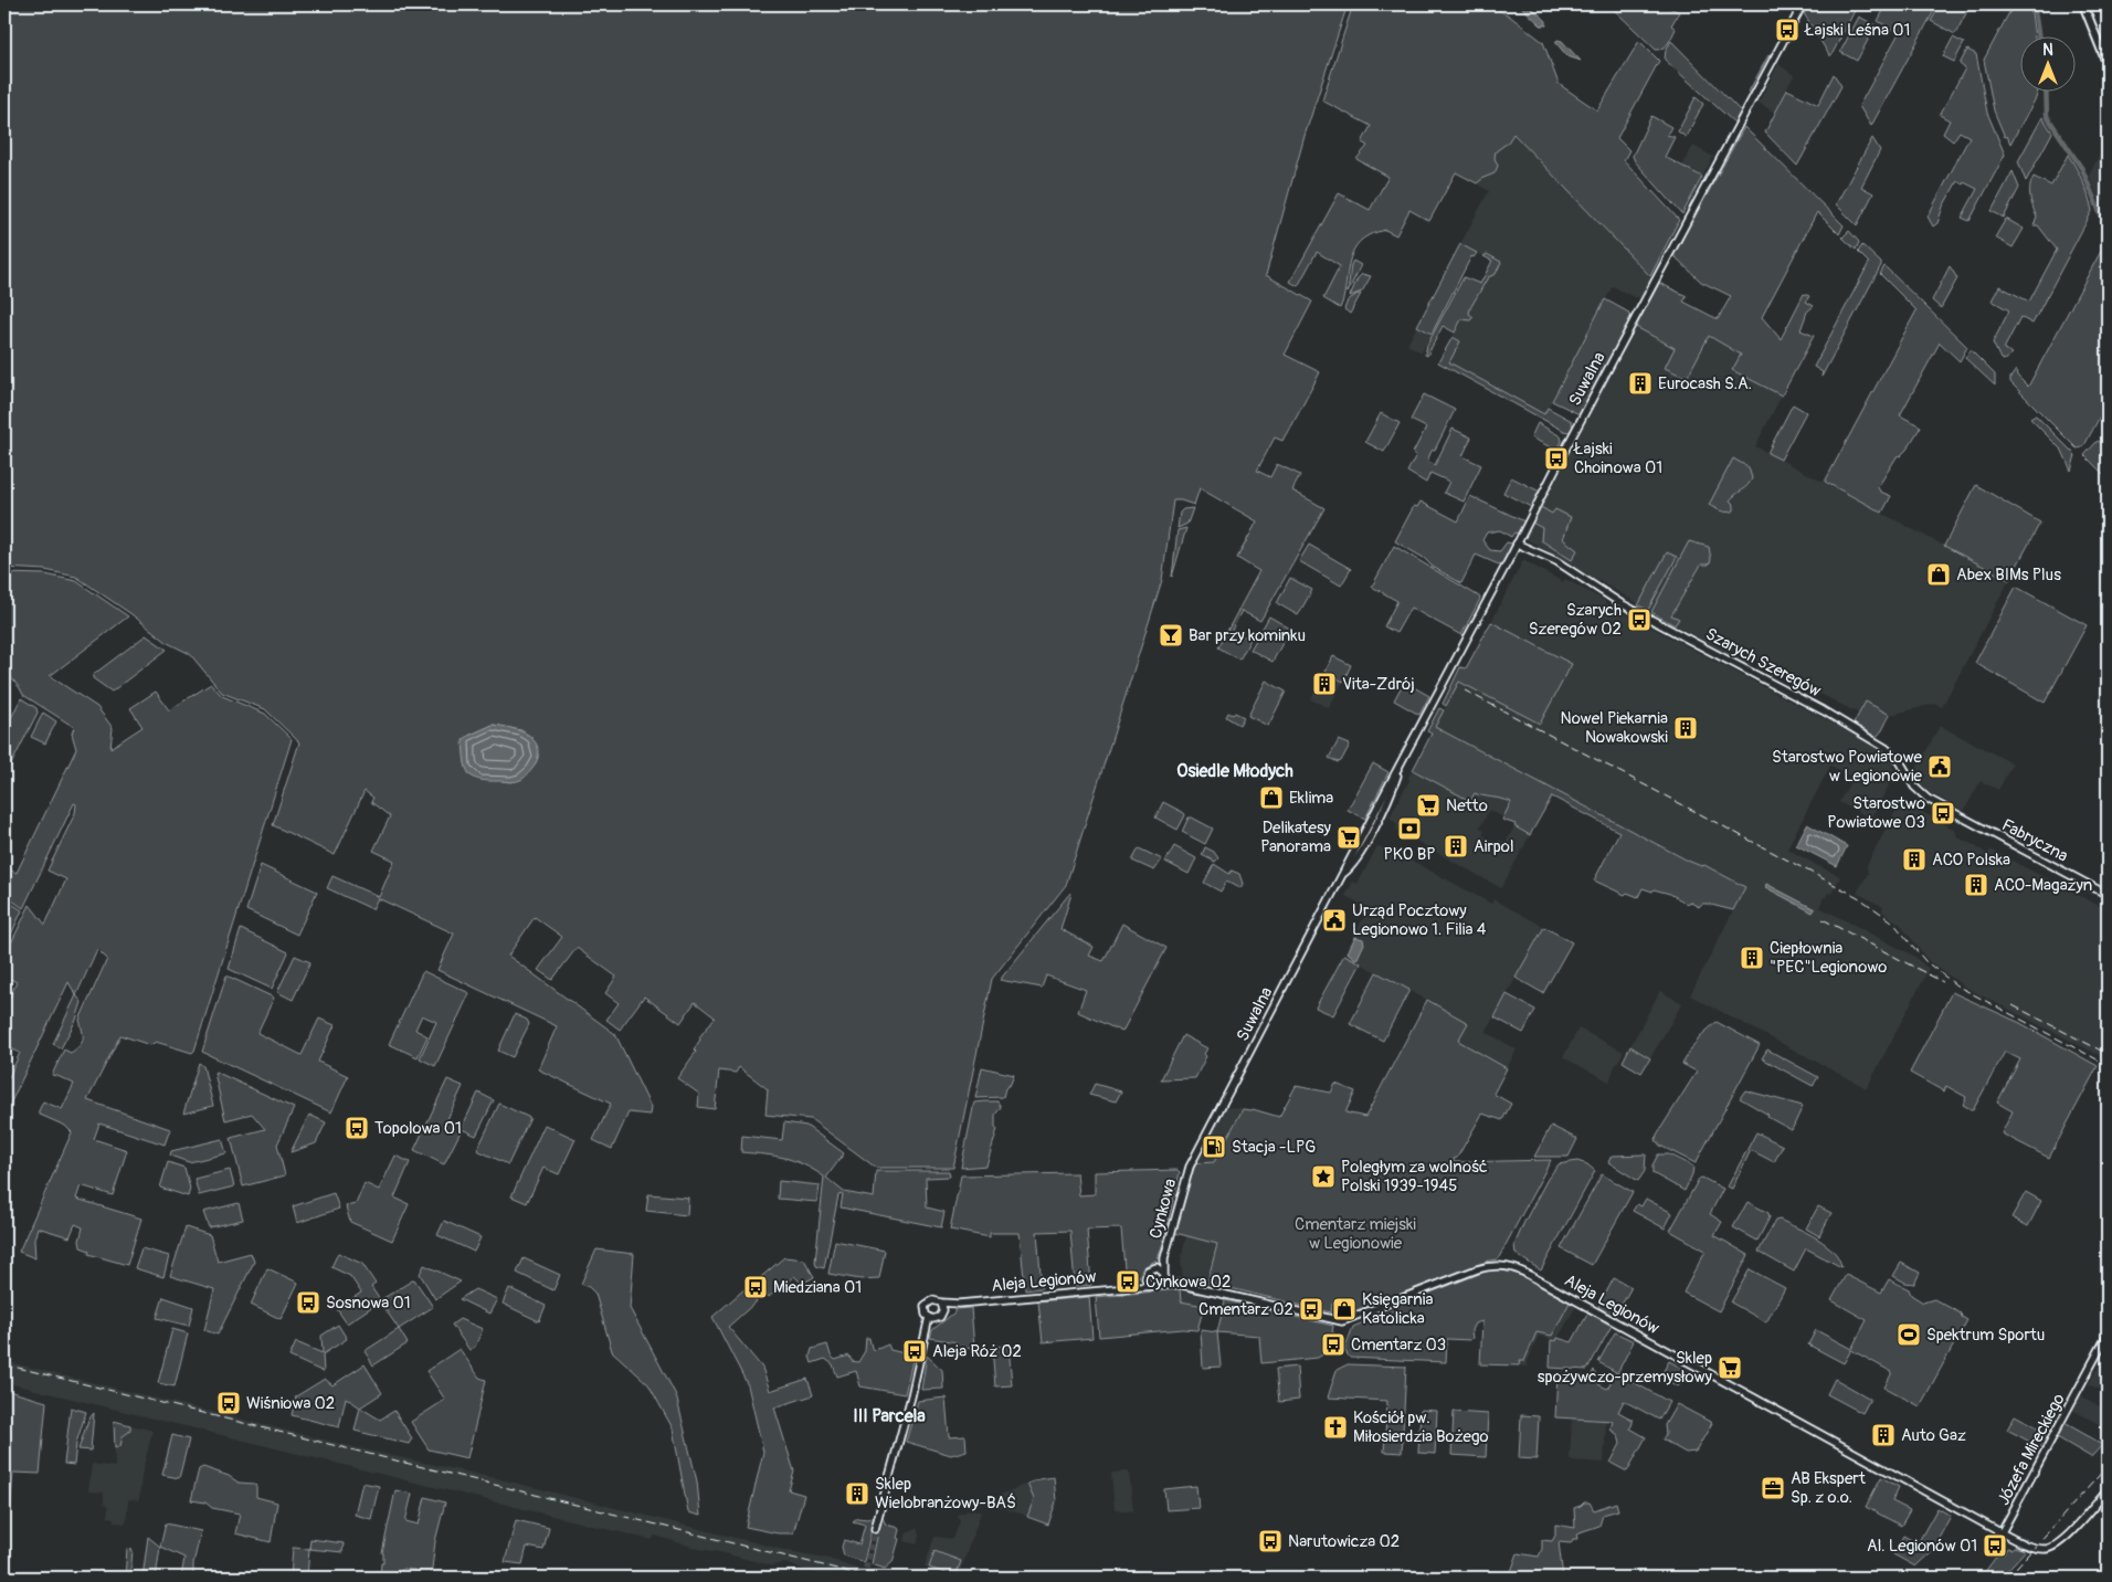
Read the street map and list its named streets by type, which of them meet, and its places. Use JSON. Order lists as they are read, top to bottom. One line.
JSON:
{"streets":{"street":["Suwalna","Szarych Szeregów","Fabryczna","Cynkowa","Aleja Legionów","Józefa Mireckiego"]},"crossings":[["Suwalna","Szarych Szeregów"],["Suwalna","Cynkowa"],["Szarych Szeregów","Fabryczna"],["Cynkowa","Aleja Legionów"],["Aleja Legionów","Józefa Mireckiego"]],"districts":["Osiedle Młodych","III Parcela"],"parks":["Cmentarz miejski w Legionowie"],"places":{"bus stop":["Łajski Leśna 01","Łajski Choinowa 01","Szarych Szeregów 02","Starostwo Powiatowe 03","Topolowa 01","Cynkowa 02","Miedziana 01","Sosnowa 01","Cmentarz 02","Cmentarz 03","Aleja Róż 02","Wiśniowa 02","Narutowicza 02","Al. Legionów 01"],"building":["Eurocash S.A.","Vita-Zdrój","Nowel Piekarnia Nowakowski","Airpol","ACO Polska","ACO-Magazyn","Ciepłownia \"PEC\"Legionowo","Auto Gaz","Sklep Wielobranżowy-BAŚ"],"shop":["Abex BIMs Plus","Eklima","Księgarnia Katolicka"],"bar":["Bar przy kominku"],"public building":["Starostwo Powiatowe w Legionowie","Urząd Pocztowy Legionowo 1. Filia 4"],"supermarket":["Netto","Delikatesy Panorama","Sklep spożywczo-przemysłowy"],"bank":["PKO BP"],"fuel station":["Stacja -LPG"],"place":["Poległym za wolność Polski 1939-1945"],"sports":["Spektrum Sportu"],"church":["Kościół pw. Miłosierdzia Bożego"],"office":["AB Ekspert Sp. z o.o."]},"north":"top"}
